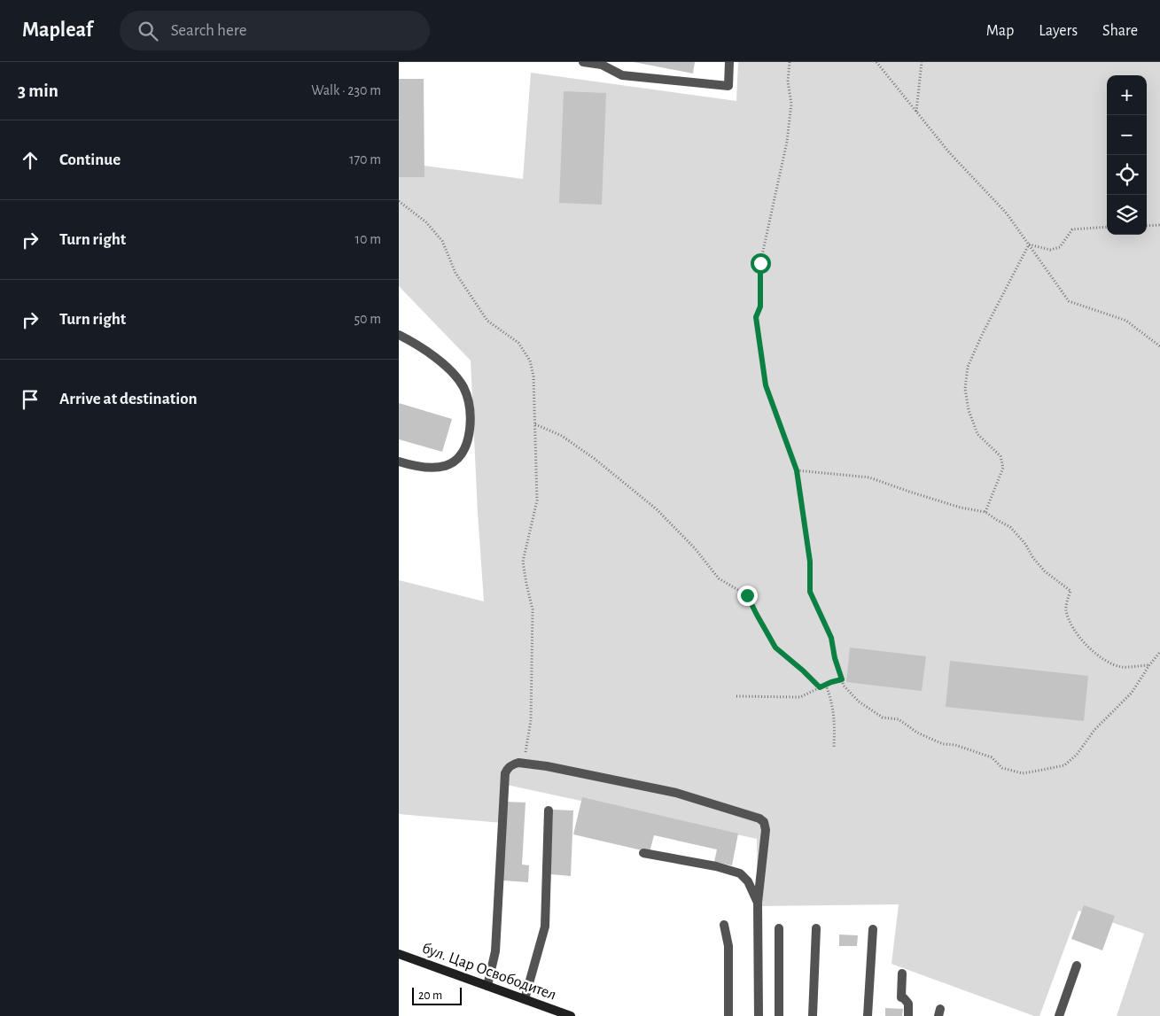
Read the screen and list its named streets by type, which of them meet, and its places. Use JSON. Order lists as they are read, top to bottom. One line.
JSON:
{"streets":{"main road":["бул. Цар Освободител"]},"scale_bar":"20 m","page":{"header":"Mapleaf","search":"Search here","nav":["Map","Layers","Share"],"heading":["3 min","Walk · 230 m"],"map_buttons":["+","−"],"list":[["Continue","170 m"],["Turn right","10 m"],["Turn right","50 m"],"Arrive at destination"],"scale":"20 m"}}
